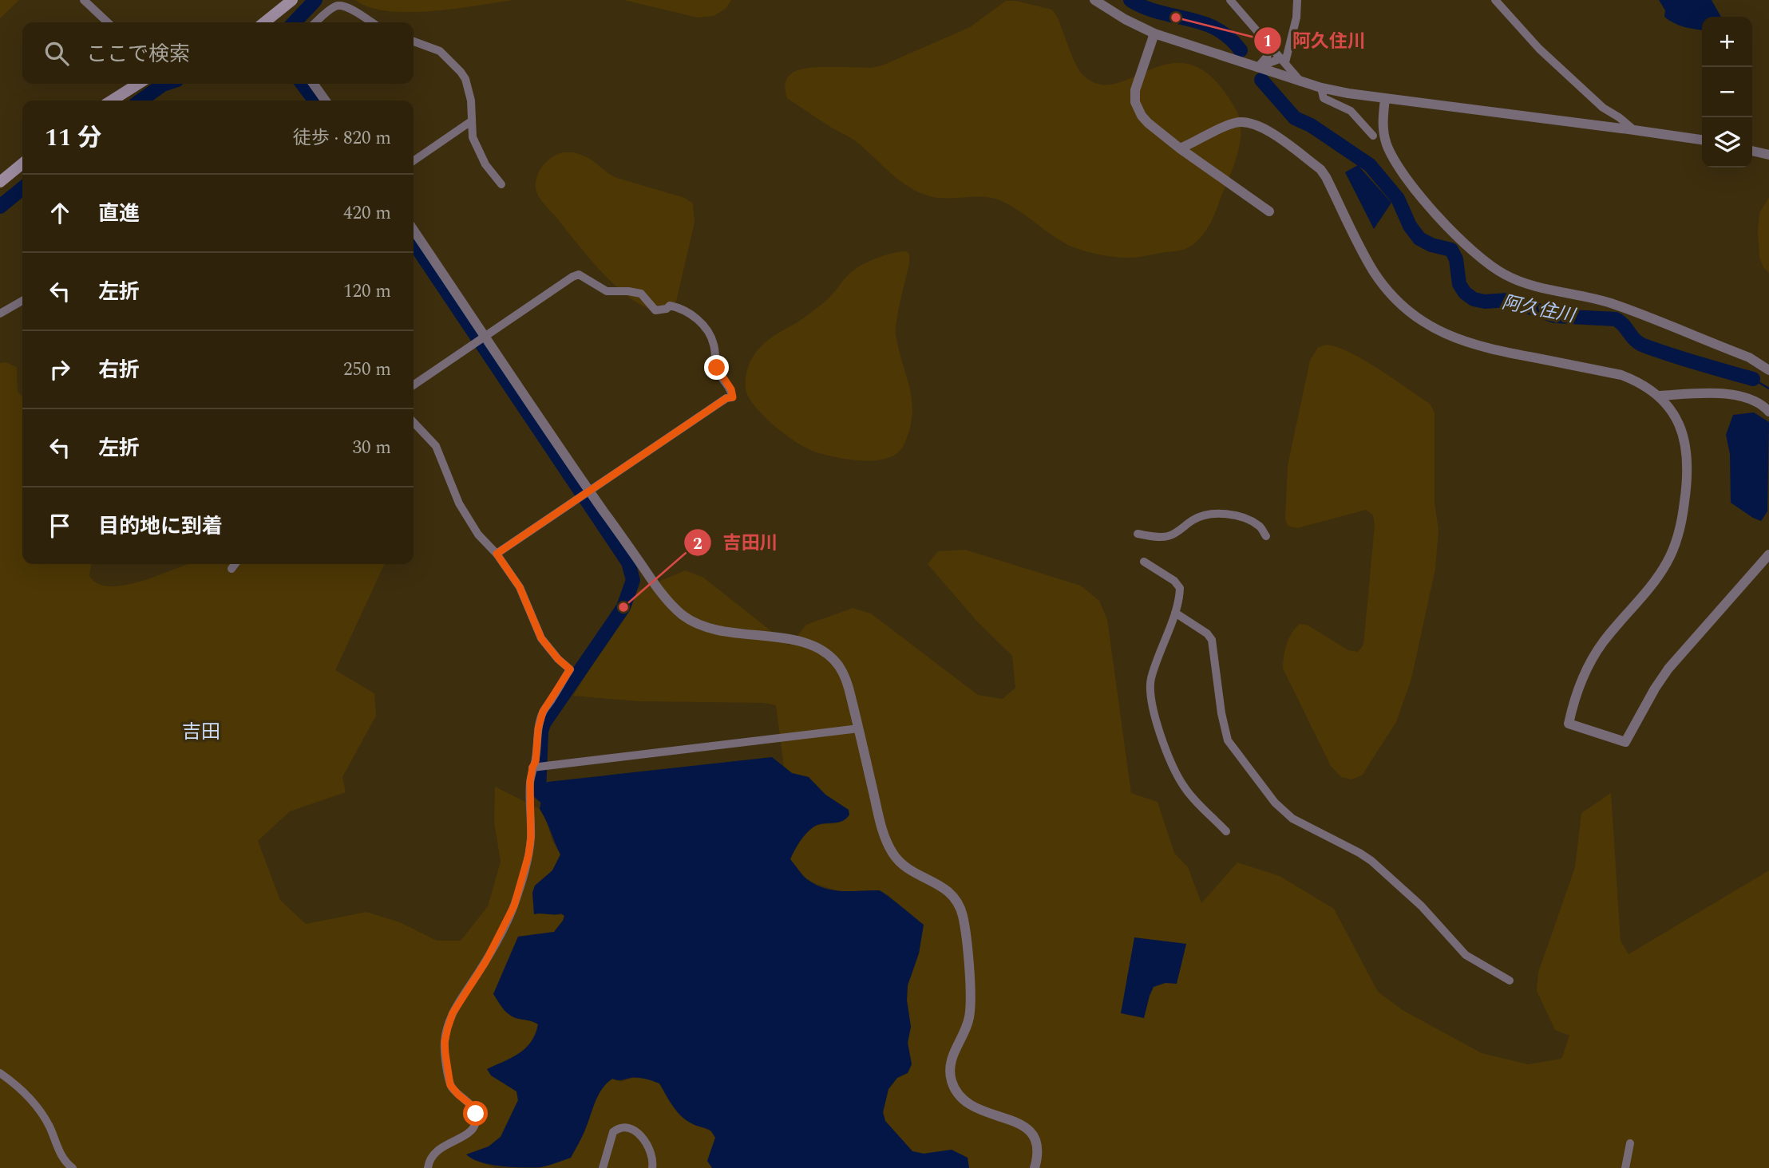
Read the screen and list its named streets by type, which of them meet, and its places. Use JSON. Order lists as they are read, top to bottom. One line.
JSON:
{"districts":["吉田"],"water":["阿久住川"],"places":["阿久住川","吉田川"],"page":{"map_buttons":["+","−"],"search":"ここで検索","heading":["11 分","徒歩 · 820 m"],"list":[["直進","420 m"],["左折","120 m"],["右折","250 m"],["左折","30 m"],"目的地に到着"]}}
